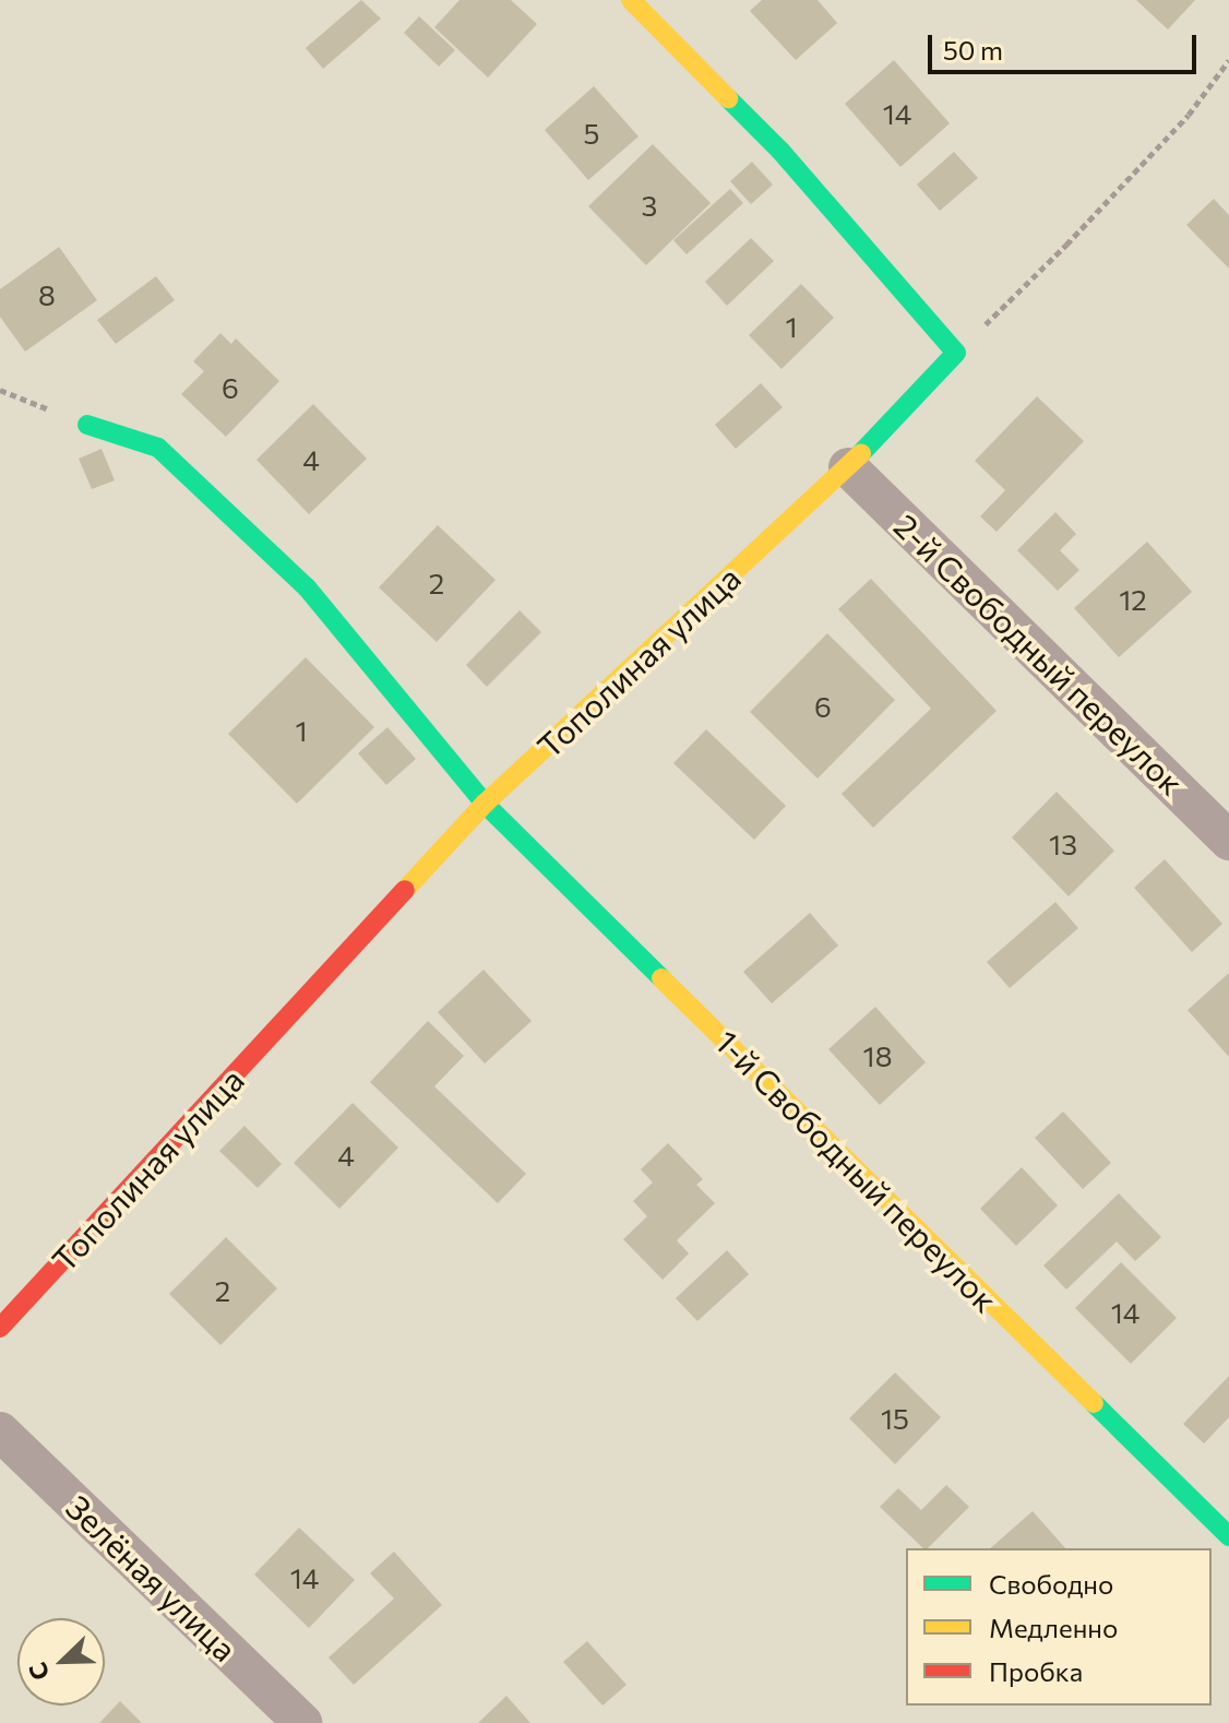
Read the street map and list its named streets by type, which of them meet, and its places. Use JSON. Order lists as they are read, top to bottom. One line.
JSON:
{"streets":{"street":["2-й Свободный переулок","Тополиная улица","1-й Свободный переулок","Зелёная улица"]},"crossings":[["2-й Свободный переулок","Тополиная улица"],["Тополиная улица","1-й Свободный переулок"]],"house_numbers":["14","5","3","8","1","6","4","2","12","6","1","13","18","4","2","14","15","14"],"legend":["Свободно","Медленно","Пробка"],"scale_bar":"50 m","north":"bottom left"}
